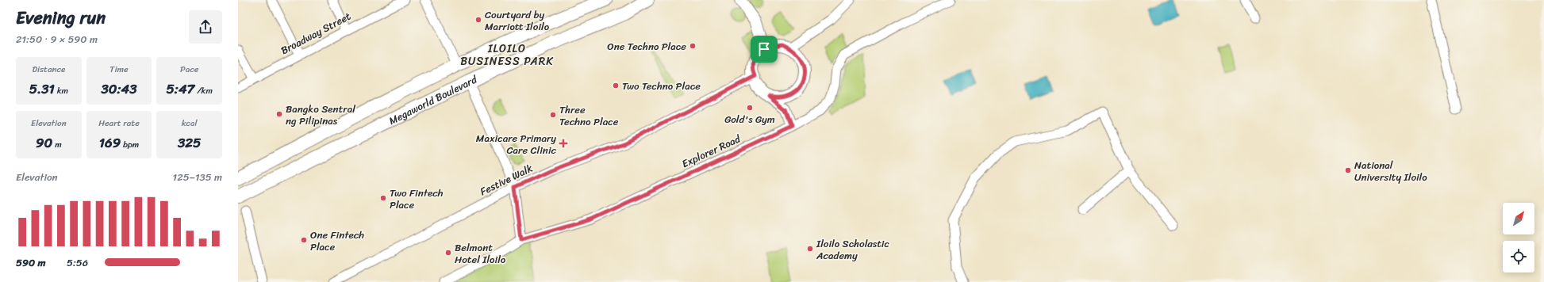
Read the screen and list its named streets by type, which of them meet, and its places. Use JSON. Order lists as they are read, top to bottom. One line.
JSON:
{"streets":{"main road":["Megaworld Boulevard"],"street":["Broadway Street","Explorer Road","Festive Walk"]},"districts":["ILOILO BUSINESS PARK"],"places":{"other":["Courtyard by Marriott Iloilo","One Techno Place","Two Techno Place","Gold's Gym","Bangko Sentral ng Pilipinas","Three Techno Place","National University Iloilo","Two Fintech Place","One Fintech Place","Iloilo Scholastic Academy","Belmont Hotel Iloilo"],"health":["Maxicare Primary Care Clinic"]},"north":"top right","page":{"heading":["Evening run","21:50 · 9 × 590 m"],"stats":[["Distance","5.31 km"],["Time","30:43"],["Pace","5:47 /km"],["Elevation","90 m"],["Heart rate","169 bpm"],["kcal","325"]],"chart":["Elevation","125–135 m"],"list":[{"name":"590 m","note":"5:56"}]}}
